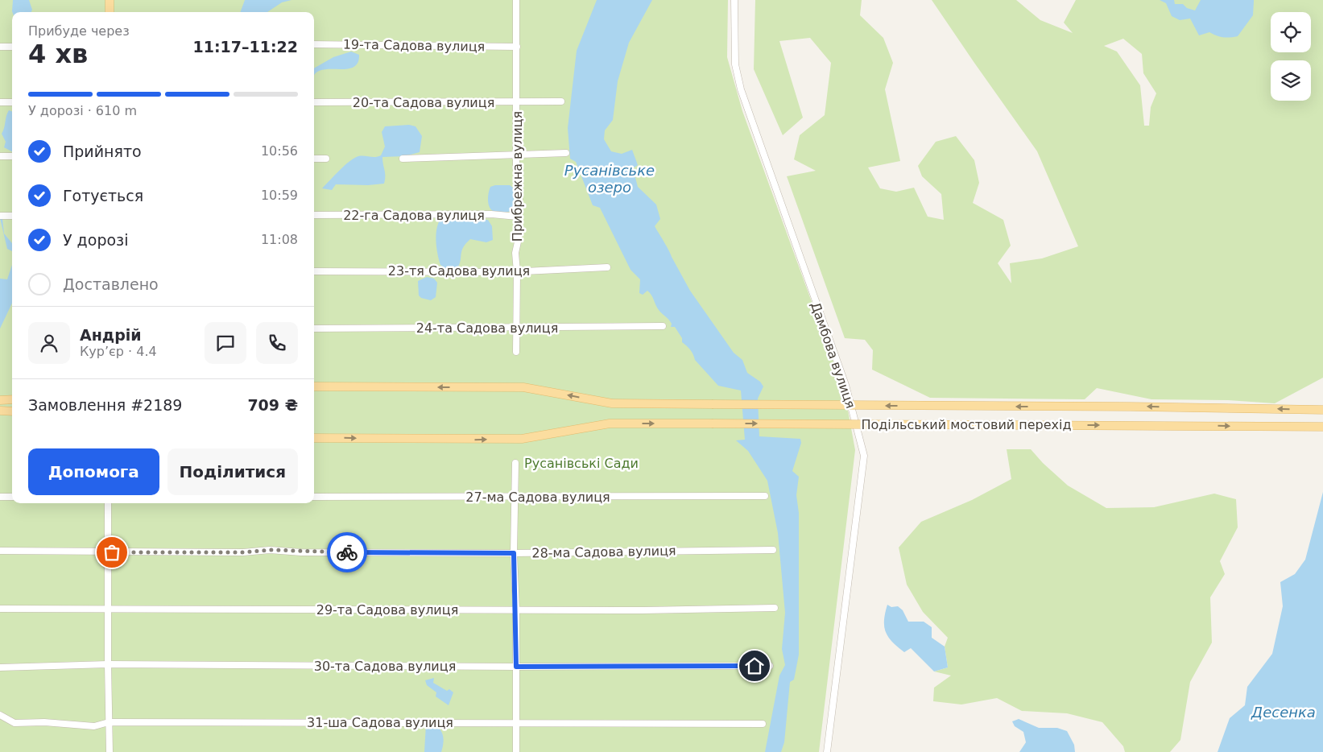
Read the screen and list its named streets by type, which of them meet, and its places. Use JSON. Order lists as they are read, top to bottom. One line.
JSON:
{"streets":{"main road":["Подільський мостовий перехід"],"street":["19-та Садова вулиця","20-та Садова вулиця","Прибрежна вулиця","22-га Садова вулиця","23-тя Садова вулиця","24-та Садова вулиця","Дамбова вулиця","27-ма Садова вулиця","28-ма Садова вулиця","29-та Садова вулиця","30-та Садова вулиця","31-ша Садова вулиця"]},"crossings":[["19-та Садова вулиця","Прибрежна вулиця"],["20-та Садова вулиця","Прибрежна вулиця"],["Прибрежна вулиця","22-га Садова вулиця"],["Прибрежна вулиця","23-тя Садова вулиця"],["Прибрежна вулиця","24-та Садова вулиця"]],"water":["Русанівське озеро","Десенка"],"parks":["Русанівські Сади"],"page":{"heading":["4 хв","Прибуде через","11:17–11:22"],"panel":["Андрій","Кур’єр · 4.4","Замовлення #2189","709 ₴"],"bar":"У дорозі · 610 m","list":[["Прийнято","10:56"],["Готується","10:59"],["У дорозі","11:08"],"Доставлено"],"buttons":["Допомога","Поділитися"]}}
